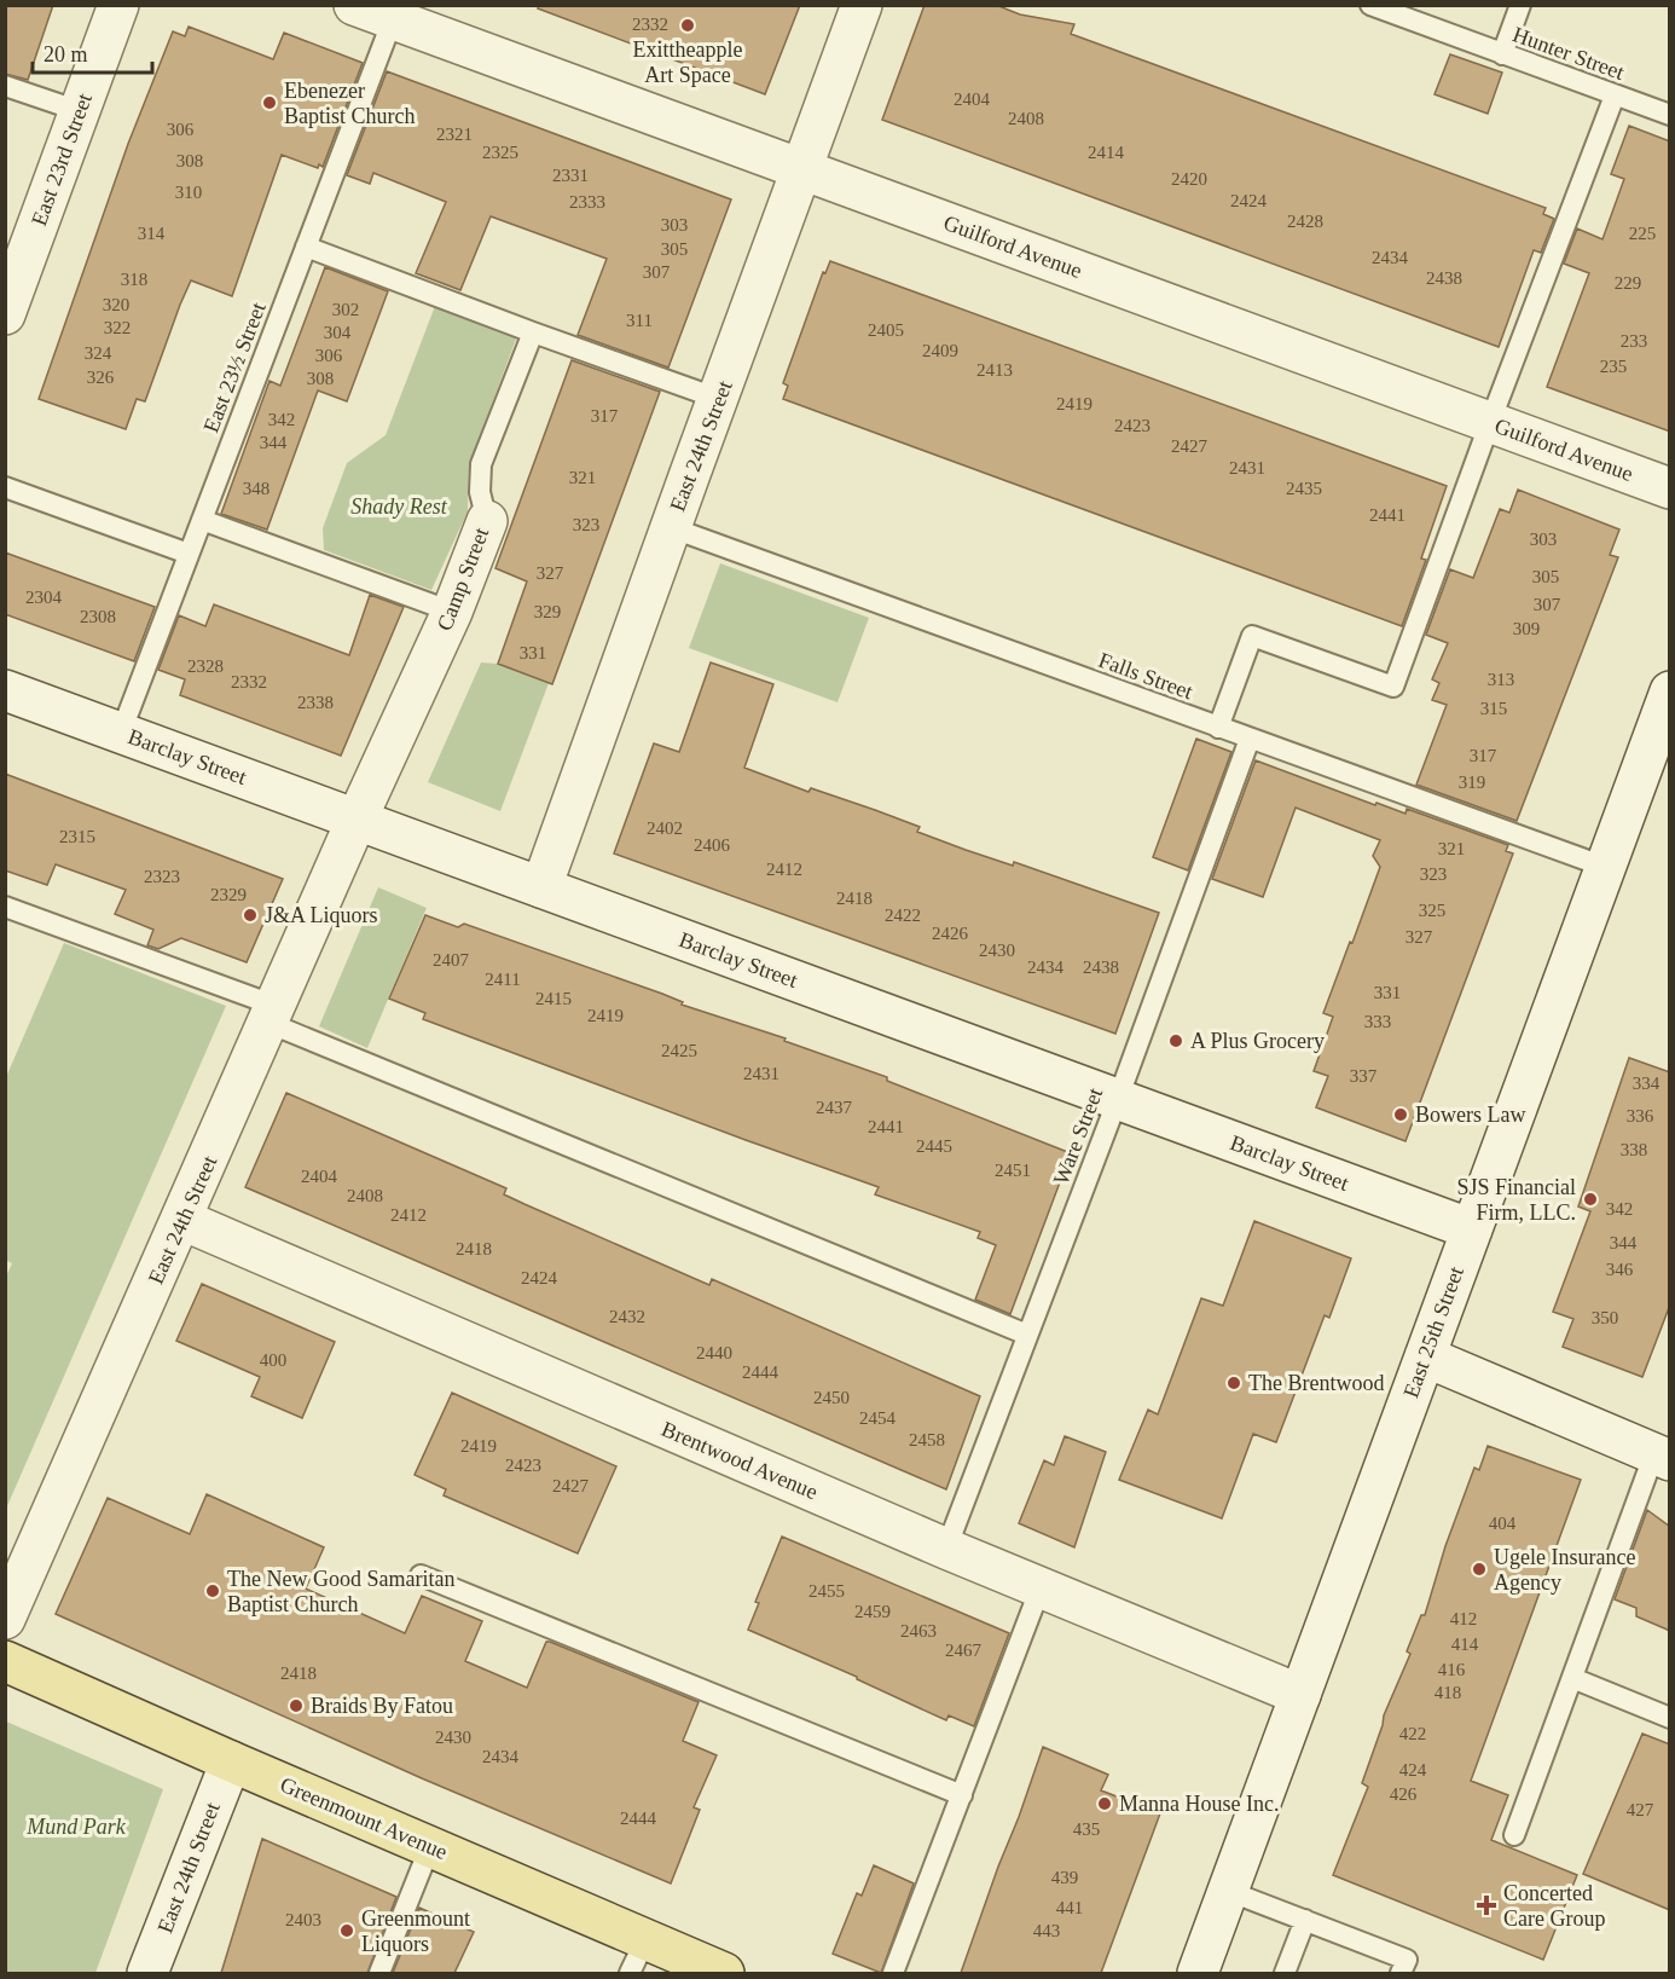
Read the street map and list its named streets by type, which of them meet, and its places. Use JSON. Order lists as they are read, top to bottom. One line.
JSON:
{"streets":{"main road":["Greenmount Avenue"],"street":["East 23rd Street","Guilford Avenue","East 24th Street","Camp Street","Barclay Street","East 25th Street","Brentwood Avenue"],"lane":["Hunter Street","East 23½ Street","Falls Street","Ware Street"]},"crossings":[["Guilford Avenue","East 23½ Street"],["Guilford Avenue","East 24th Street"],["East 23½ Street","Barclay Street"],["East 24th Street","Camp Street"],["East 24th Street","Falls Street"],["East 24th Street","Barclay Street"],["East 24th Street","Brentwood Avenue"],["East 24th Street","Greenmount Avenue"],["Camp Street","Barclay Street"],["Falls Street","Ware Street"],["Falls Street","East 25th Street"],["Barclay Street","Ware Street"],["Barclay Street","East 25th Street"],["Ware Street","Brentwood Avenue"],["East 25th Street","Brentwood Avenue"]],"parks":["Shady Rest","Mund Park"],"places":{"other":["Exittheapple Art Space","Ebenezer Baptist Church","J&A Liquors","A Plus Grocery","Bowers Law","SJS Financial Firm, LLC.","The Brentwood","Ugele Insurance Agency","The New Good Samaritan Baptist Church","Braids By Fatou","Manna House Inc.","Greenmount Liquors"],"health":["Concerted Care Group"]},"house_numbers":["2332","2404","2408","306","2321","2325","2414","308","2331","2420","310","2424","2333","2428","303","314","225","305","2434","307","2438","318","229","320","302","311","322","2405","304","233","2409","324","306","235","2413","326","308","2419","317","342","2423","344","2427","2431","321","348","2435","2441","323","303","327","305","2304","307","329","2308","309","331","2328","313","2332","2338","315","317","319","2402","2315","2406","321","2412","323","2323","2329","2418","325","2422","2426","327","2430","2407","2434","2438","2411","331","2415","2419","333","2425","2431","337","334","2437","336","2441","2445","338","2451","2404","2408","342","2412","344","2418","346","2424","2432","350","2440","400","2444","2450","2454","2458","2419","2423","2427","404","2455","2459","412","2463","414","2467","416","2418","418","422","2430","2434","424","426","427","2444","435","439","441","2403","443"],"scale_bar":"20 m"}
